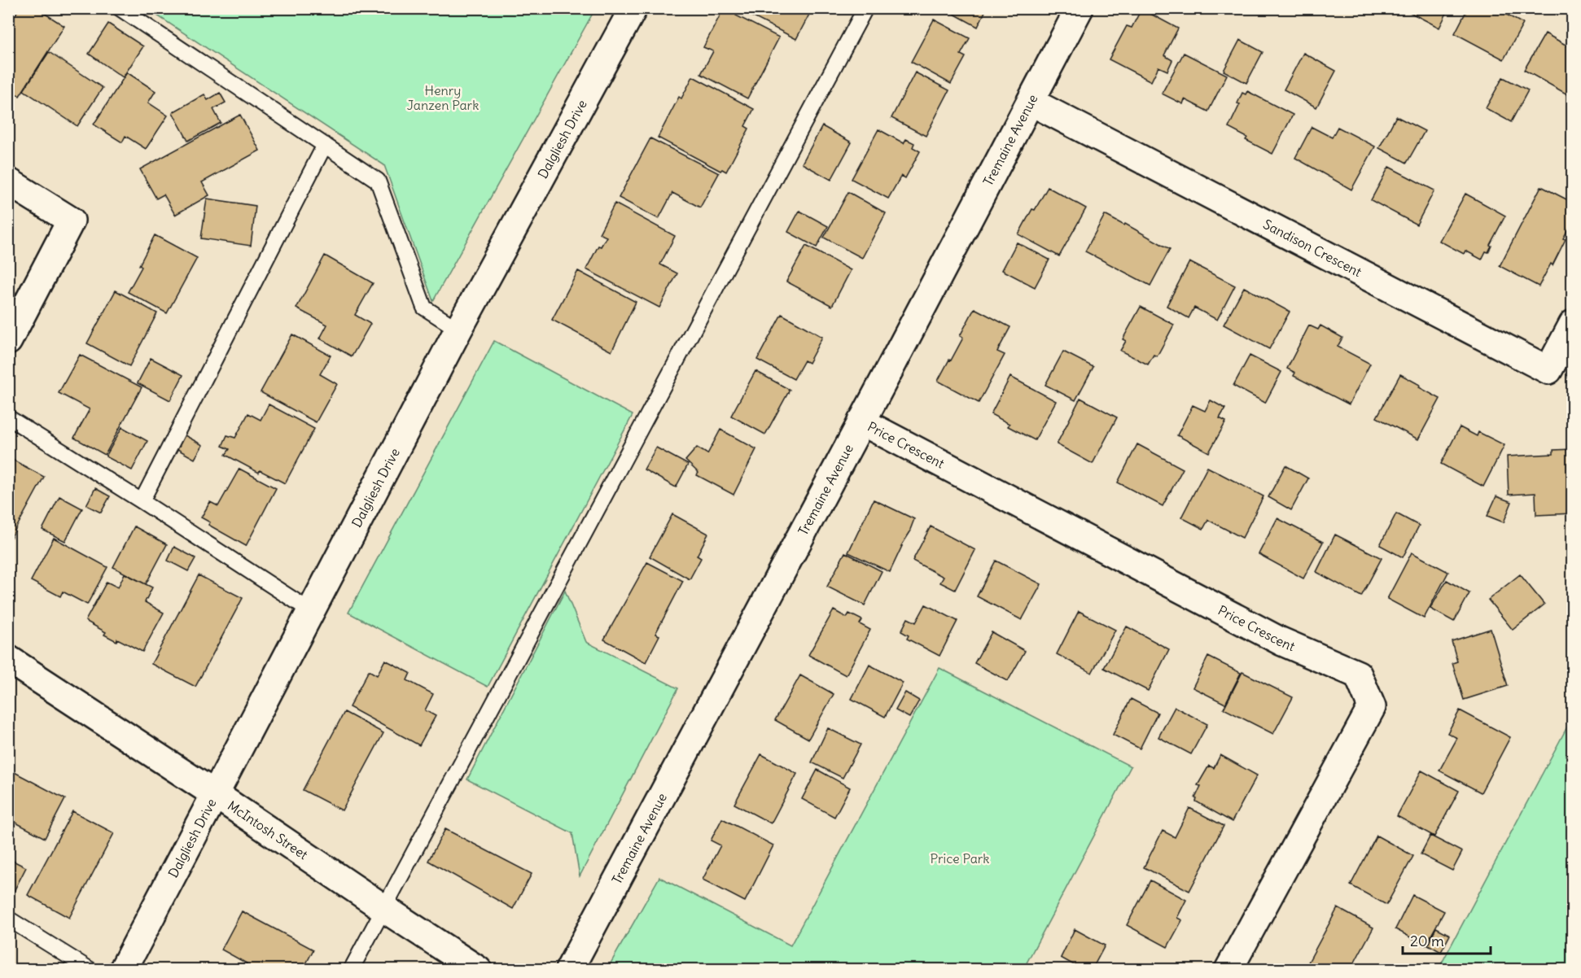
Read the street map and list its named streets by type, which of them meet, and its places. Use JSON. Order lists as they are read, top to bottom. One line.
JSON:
{"streets":{"street":["Dalgliesh Drive","Tremaine Avenue","Sandison Crescent","Price Crescent","McIntosh Street"]},"crossings":[["Dalgliesh Drive","McIntosh Street"],["Tremaine Avenue","Sandison Crescent"],["Tremaine Avenue","Price Crescent"]],"parks":["Henry Janzen Park","Price Park"],"scale_bar":"20 m"}
